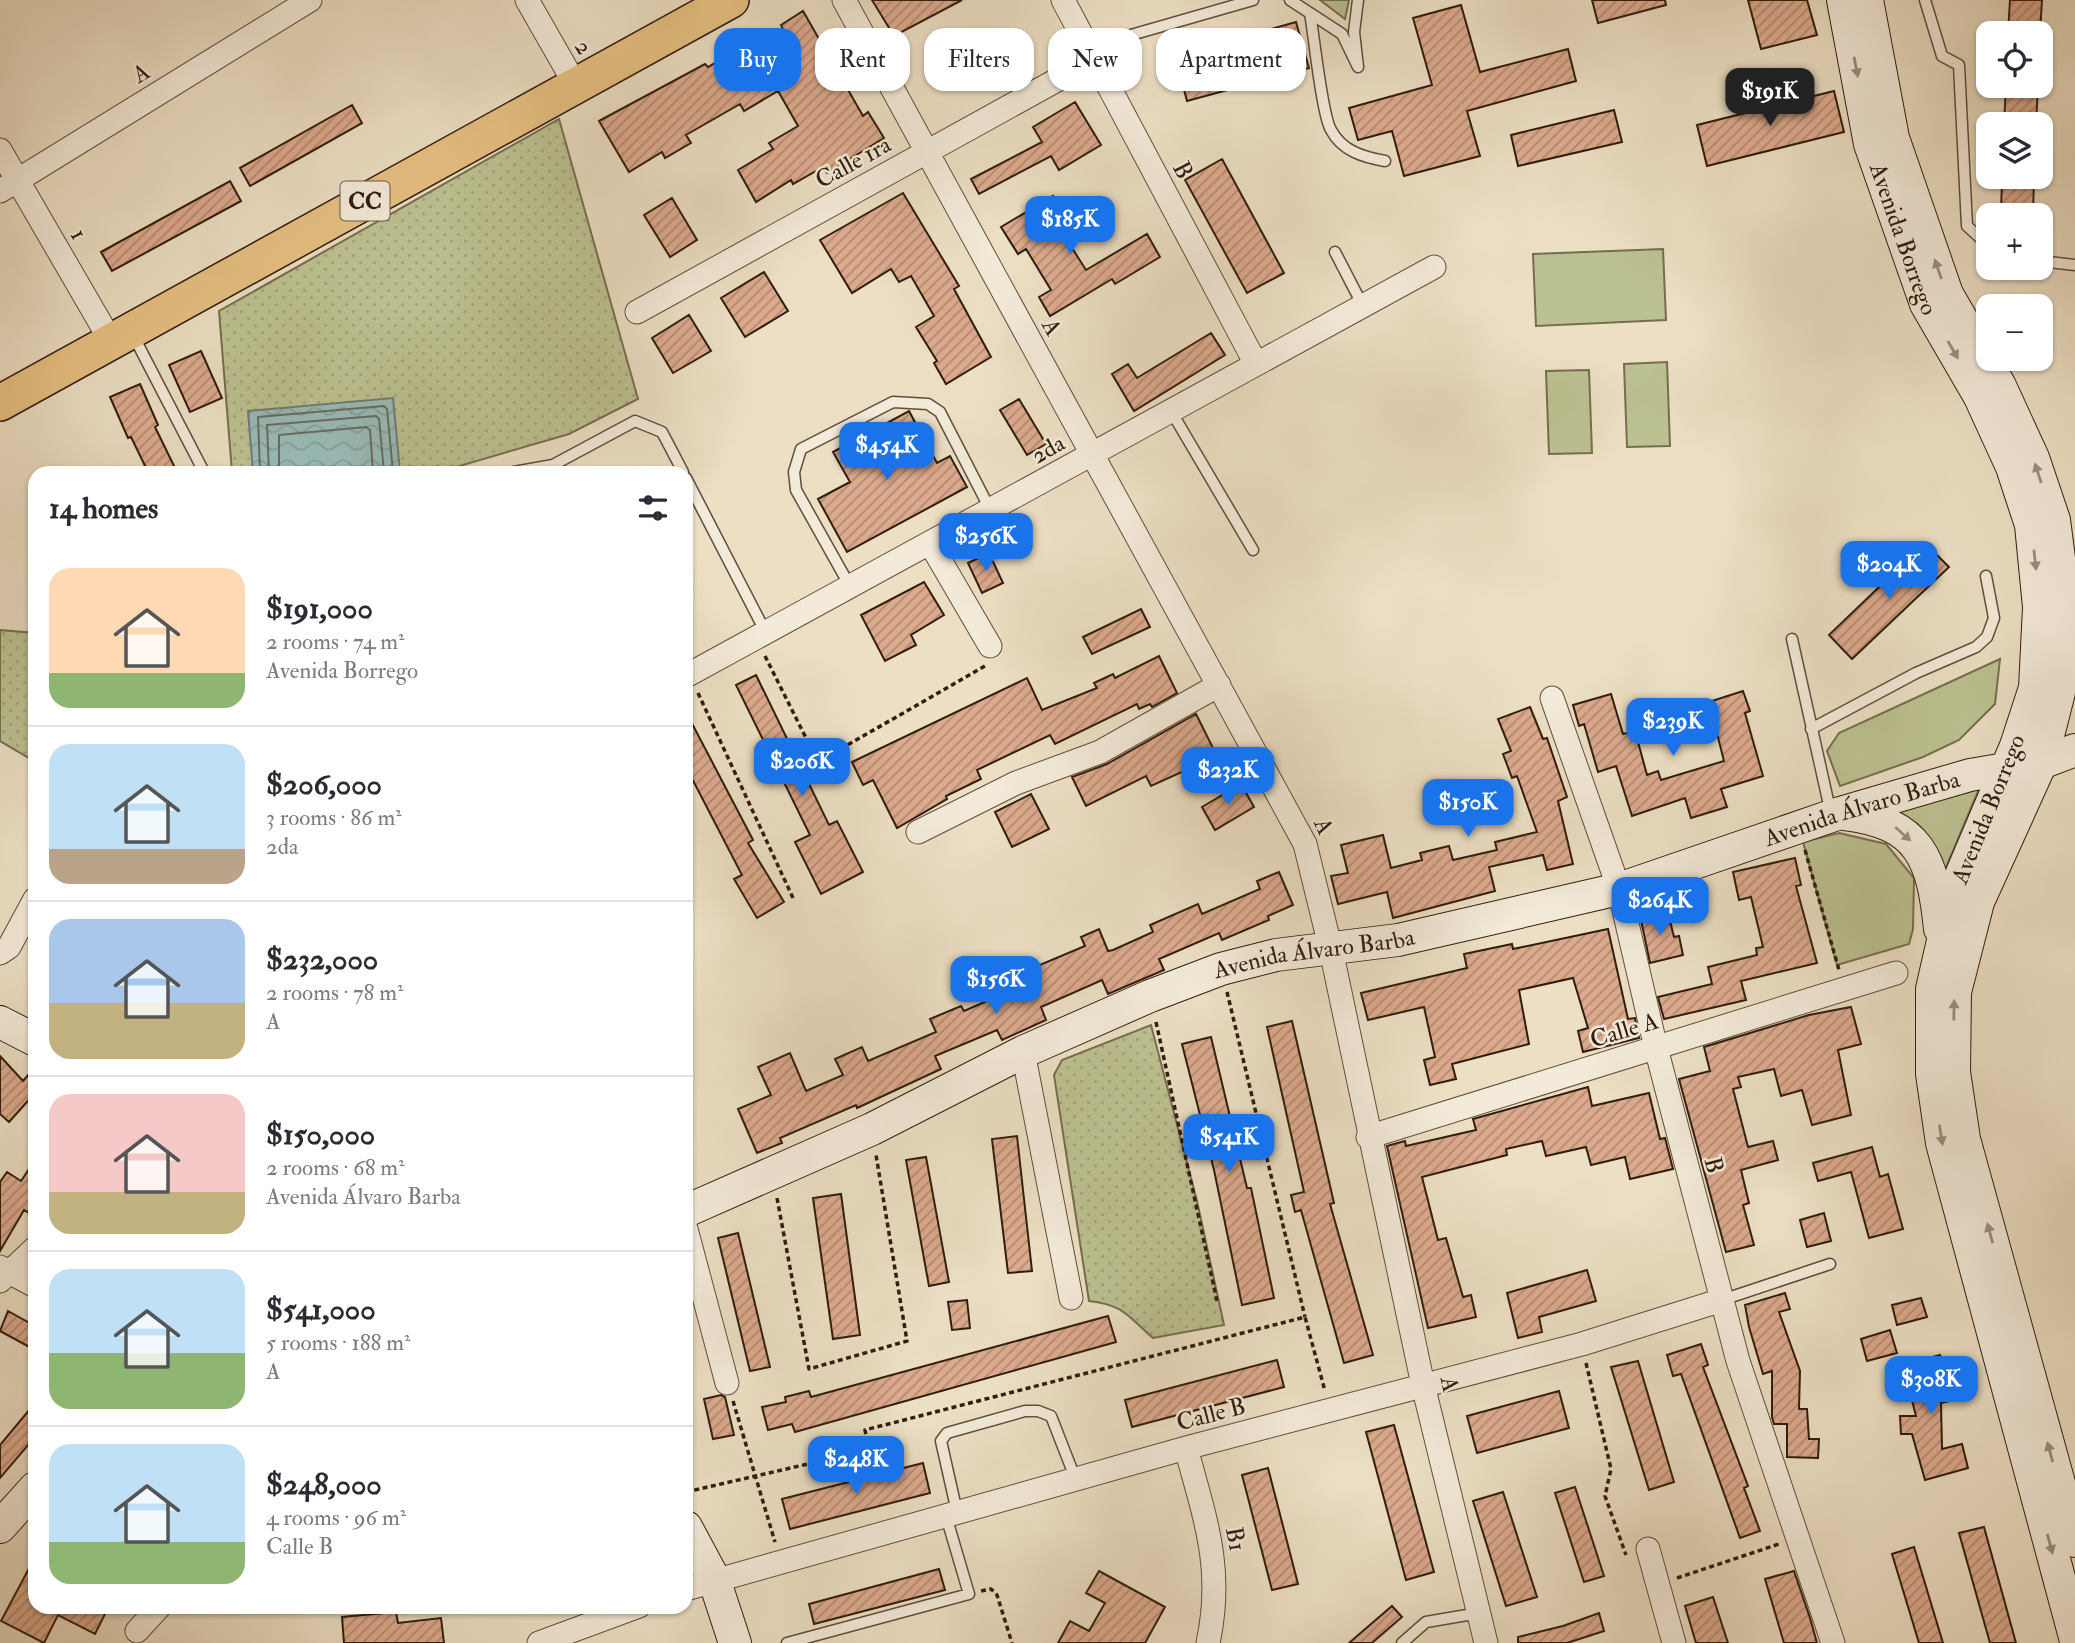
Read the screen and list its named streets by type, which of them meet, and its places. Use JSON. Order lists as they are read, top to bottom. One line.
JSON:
{"streets":{"main road":["CC","Avenida Borrego","Avenida Álvaro Barba"],"street":["2","A","Calle 1ra","B","1","2da","Calle A","Calle B","B1"]},"crossings":[["2","CC"],["A","Calle 1ra"],["A","1"],["A","2da"],["A","Avenida Álvaro Barba"],["A","Calle A"],["A","Calle B"],["B","2da"],["B","Avenida Álvaro Barba"],["B","Calle A"],["B","Calle B"],["CC","1"],["Avenida Borrego","Avenida Álvaro Barba"],["Calle B","B1"]],"page":{"map_buttons":["+","−"],"chip":["Buy","Rent","Filters","New","Apartment"],"price":["$191K","$185K","$454K","$256K","$204K","$239K","$206K","$232K","$150K","$264K","$156K","$541K","$308K","$248K"],"heading":"14 homes","list":[{"name":"$191,000","note":"2 rooms · 74 m² · Avenida Borrego"},{"name":"$206,000","note":"3 rooms · 86 m² · 2da"},{"name":"$232,000","note":"2 rooms · 78 m² · A"},{"name":"$150,000","note":"2 rooms · 68 m² · Avenida Álvaro Barba"},{"name":"$541,000","note":"5 rooms · 188 m² · A"},{"name":"$248,000","note":"4 rooms · 96 m² · Calle B"}]}}
